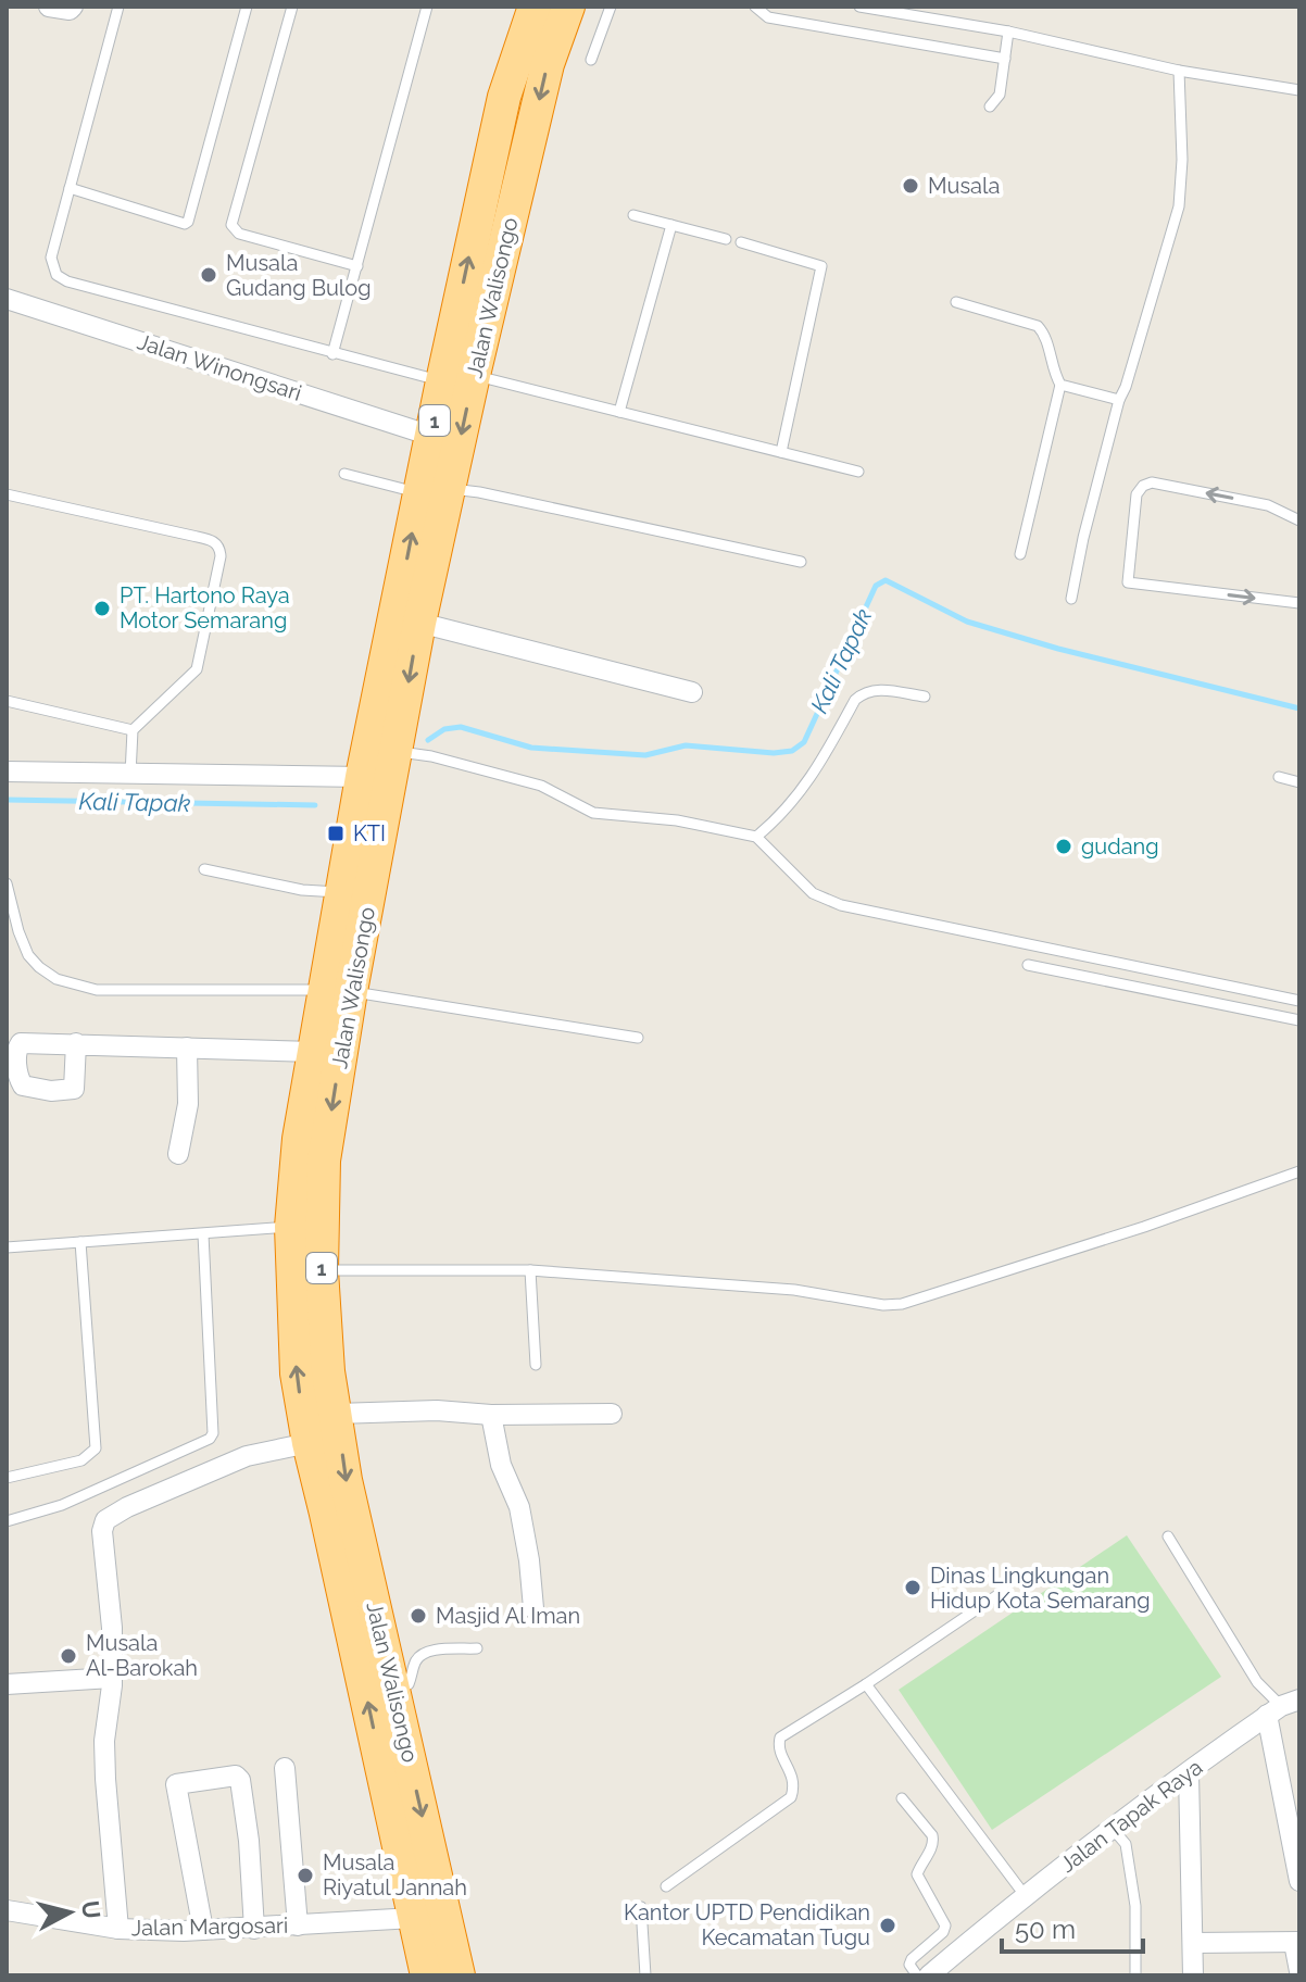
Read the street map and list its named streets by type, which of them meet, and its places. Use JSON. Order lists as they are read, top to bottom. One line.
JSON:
{"streets":{"highway":["Jalan Walisongo","1"],"street":["Jalan Winongsari","Jalan Tapak Raya","Jalan Margosari"]},"crossings":[["Jalan Walisongo","Jalan Winongsari"],["Jalan Walisongo","Jalan Margosari"]],"water":["Kali Tapak"],"places":{"other":["Musala","Musala Gudang Bulog","PT. Hartono Raya Motor Semarang","gudang","Dinas Lingkungan Hidup Kota Semarang","Masjid Al Iman","Musala Al-Barokah","Musala Riyatul Jannah","Kantor UPTD Pendidikan Kecamatan Tugu"],"transit":["KTI"]},"scale_bar":"50 m","north":"right"}
